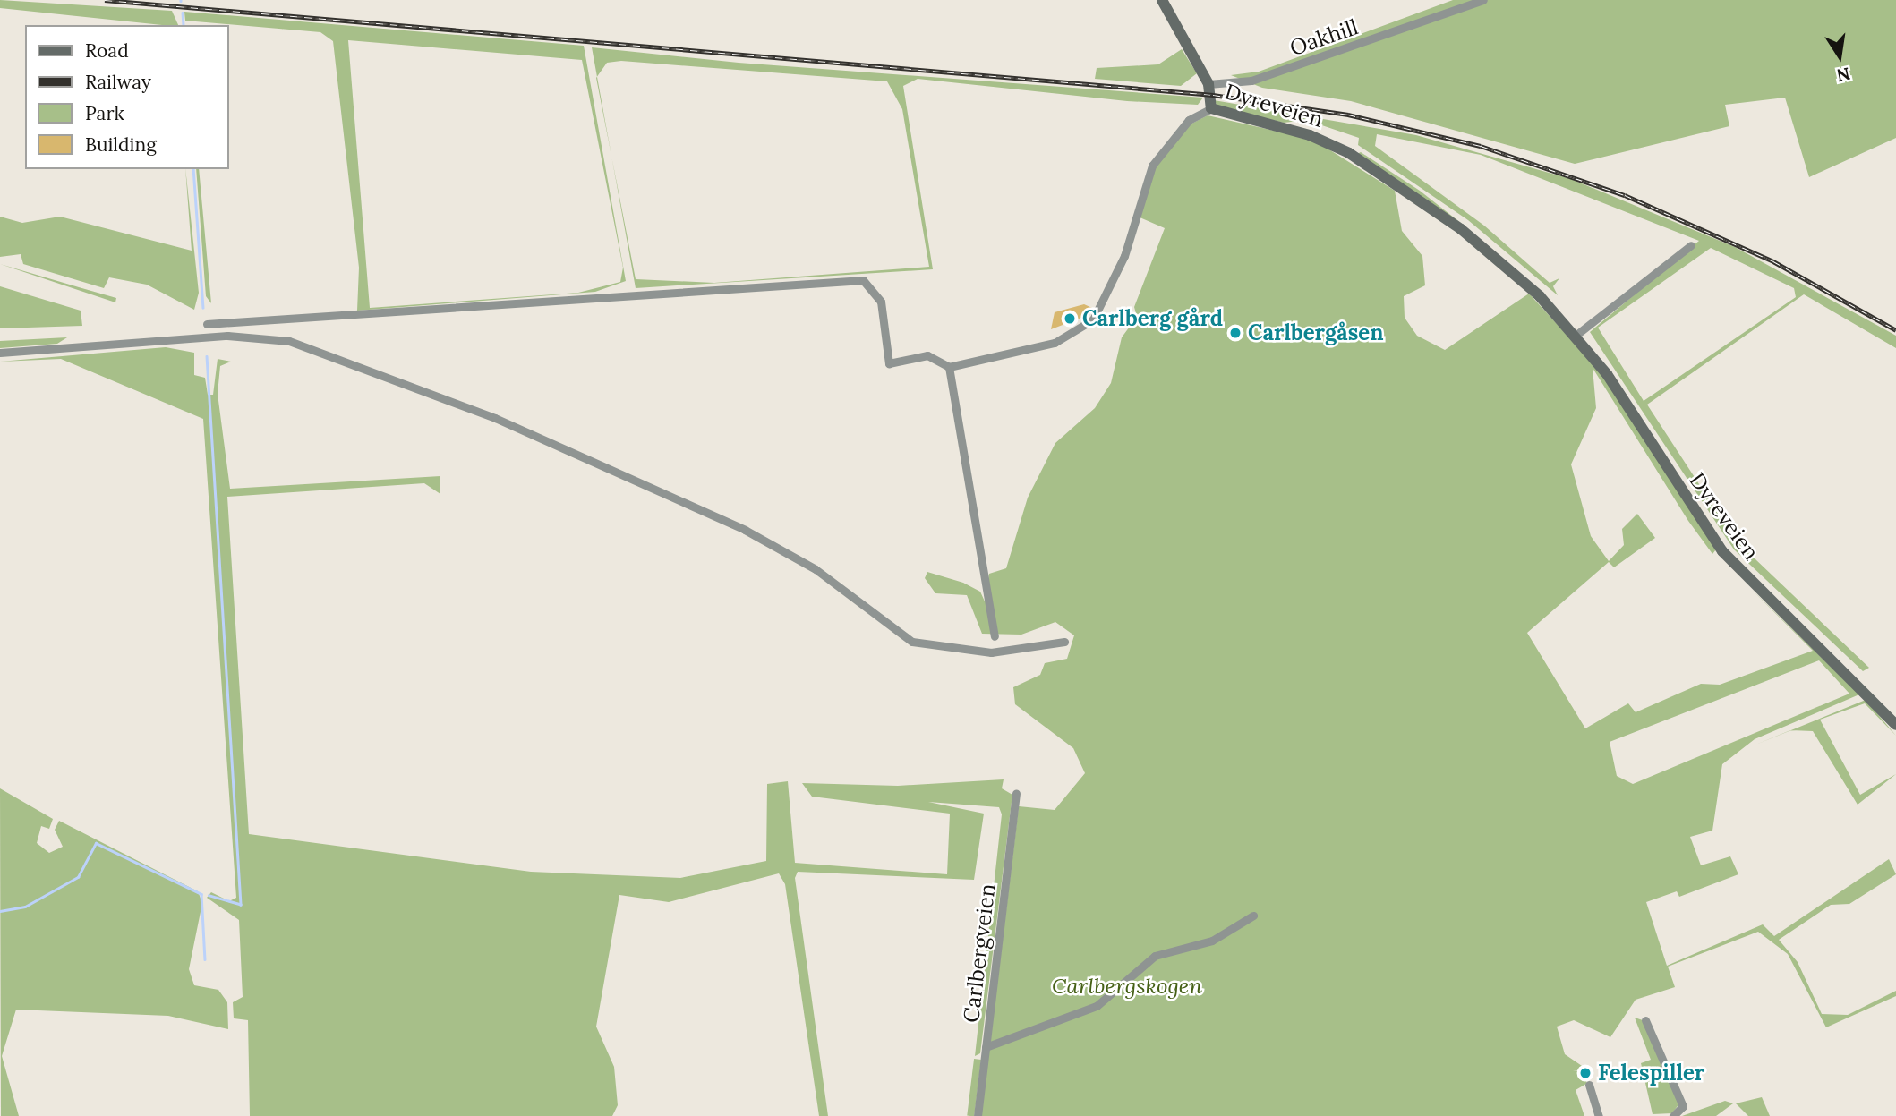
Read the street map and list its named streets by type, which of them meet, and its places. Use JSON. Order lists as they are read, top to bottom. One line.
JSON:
{"streets":{"main road":["Dyreveien"],"street":["Oakhill","Carlbergveien"]},"crossings":[["Oakhill","Dyreveien"]],"parks":["Carlbergskogen"],"places":["Carlberg gård","Carlbergåsen","Felespiller"],"legend":["Road","Railway","Park","Building"],"north":"bottom"}
